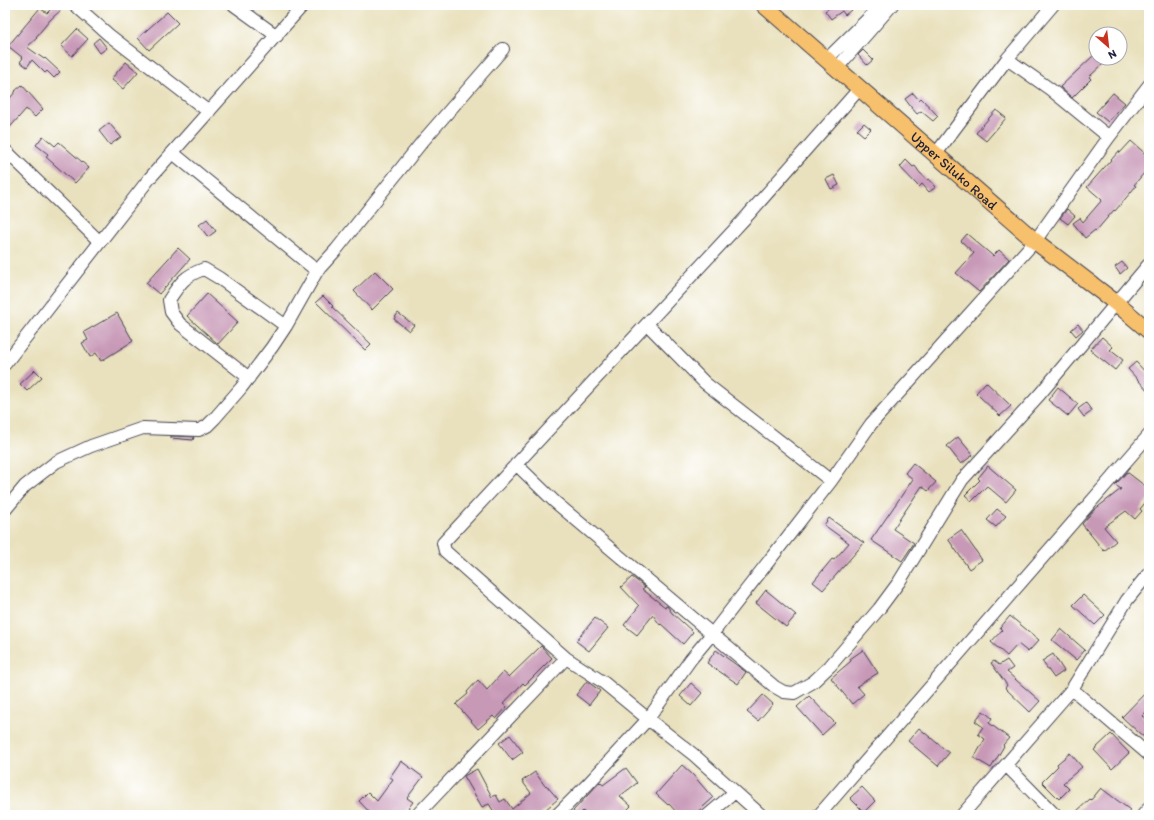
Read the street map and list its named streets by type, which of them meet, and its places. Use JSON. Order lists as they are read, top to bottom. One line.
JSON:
{"streets":{"main road":["Upper Siluko Road"]},"north":"bottom right"}
